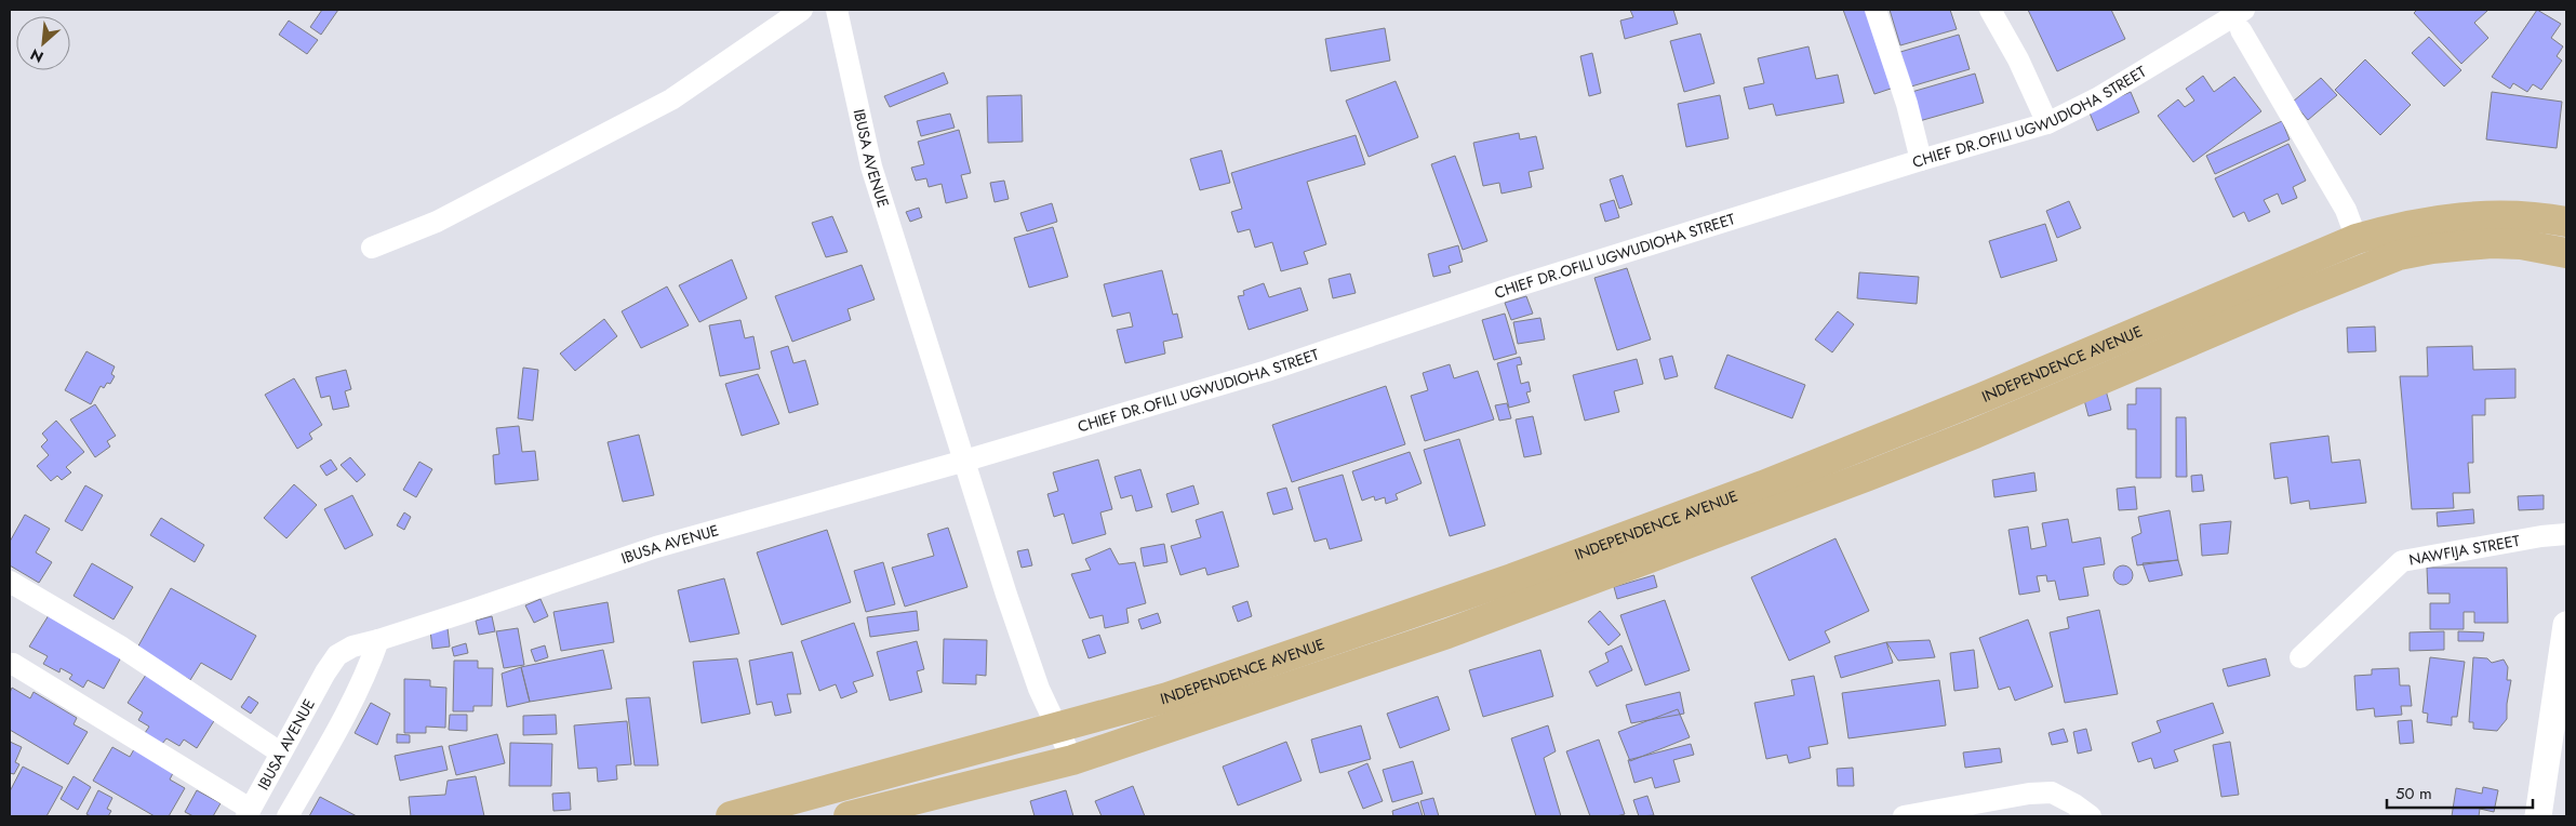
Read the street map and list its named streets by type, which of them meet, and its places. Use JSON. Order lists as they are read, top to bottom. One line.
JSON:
{"streets":{"main road":["INDEPENDENCE AVENUE"],"street":["CHIEF DR.OFILI UGWUDIOHA STREET","IBUSA AVENUE","NAWFIJA STREET"]},"crossings":[["CHIEF DR.OFILI UGWUDIOHA STREET","IBUSA AVENUE"],["IBUSA AVENUE","INDEPENDENCE AVENUE"]],"scale_bar":"50 m","north":"bottom left"}
